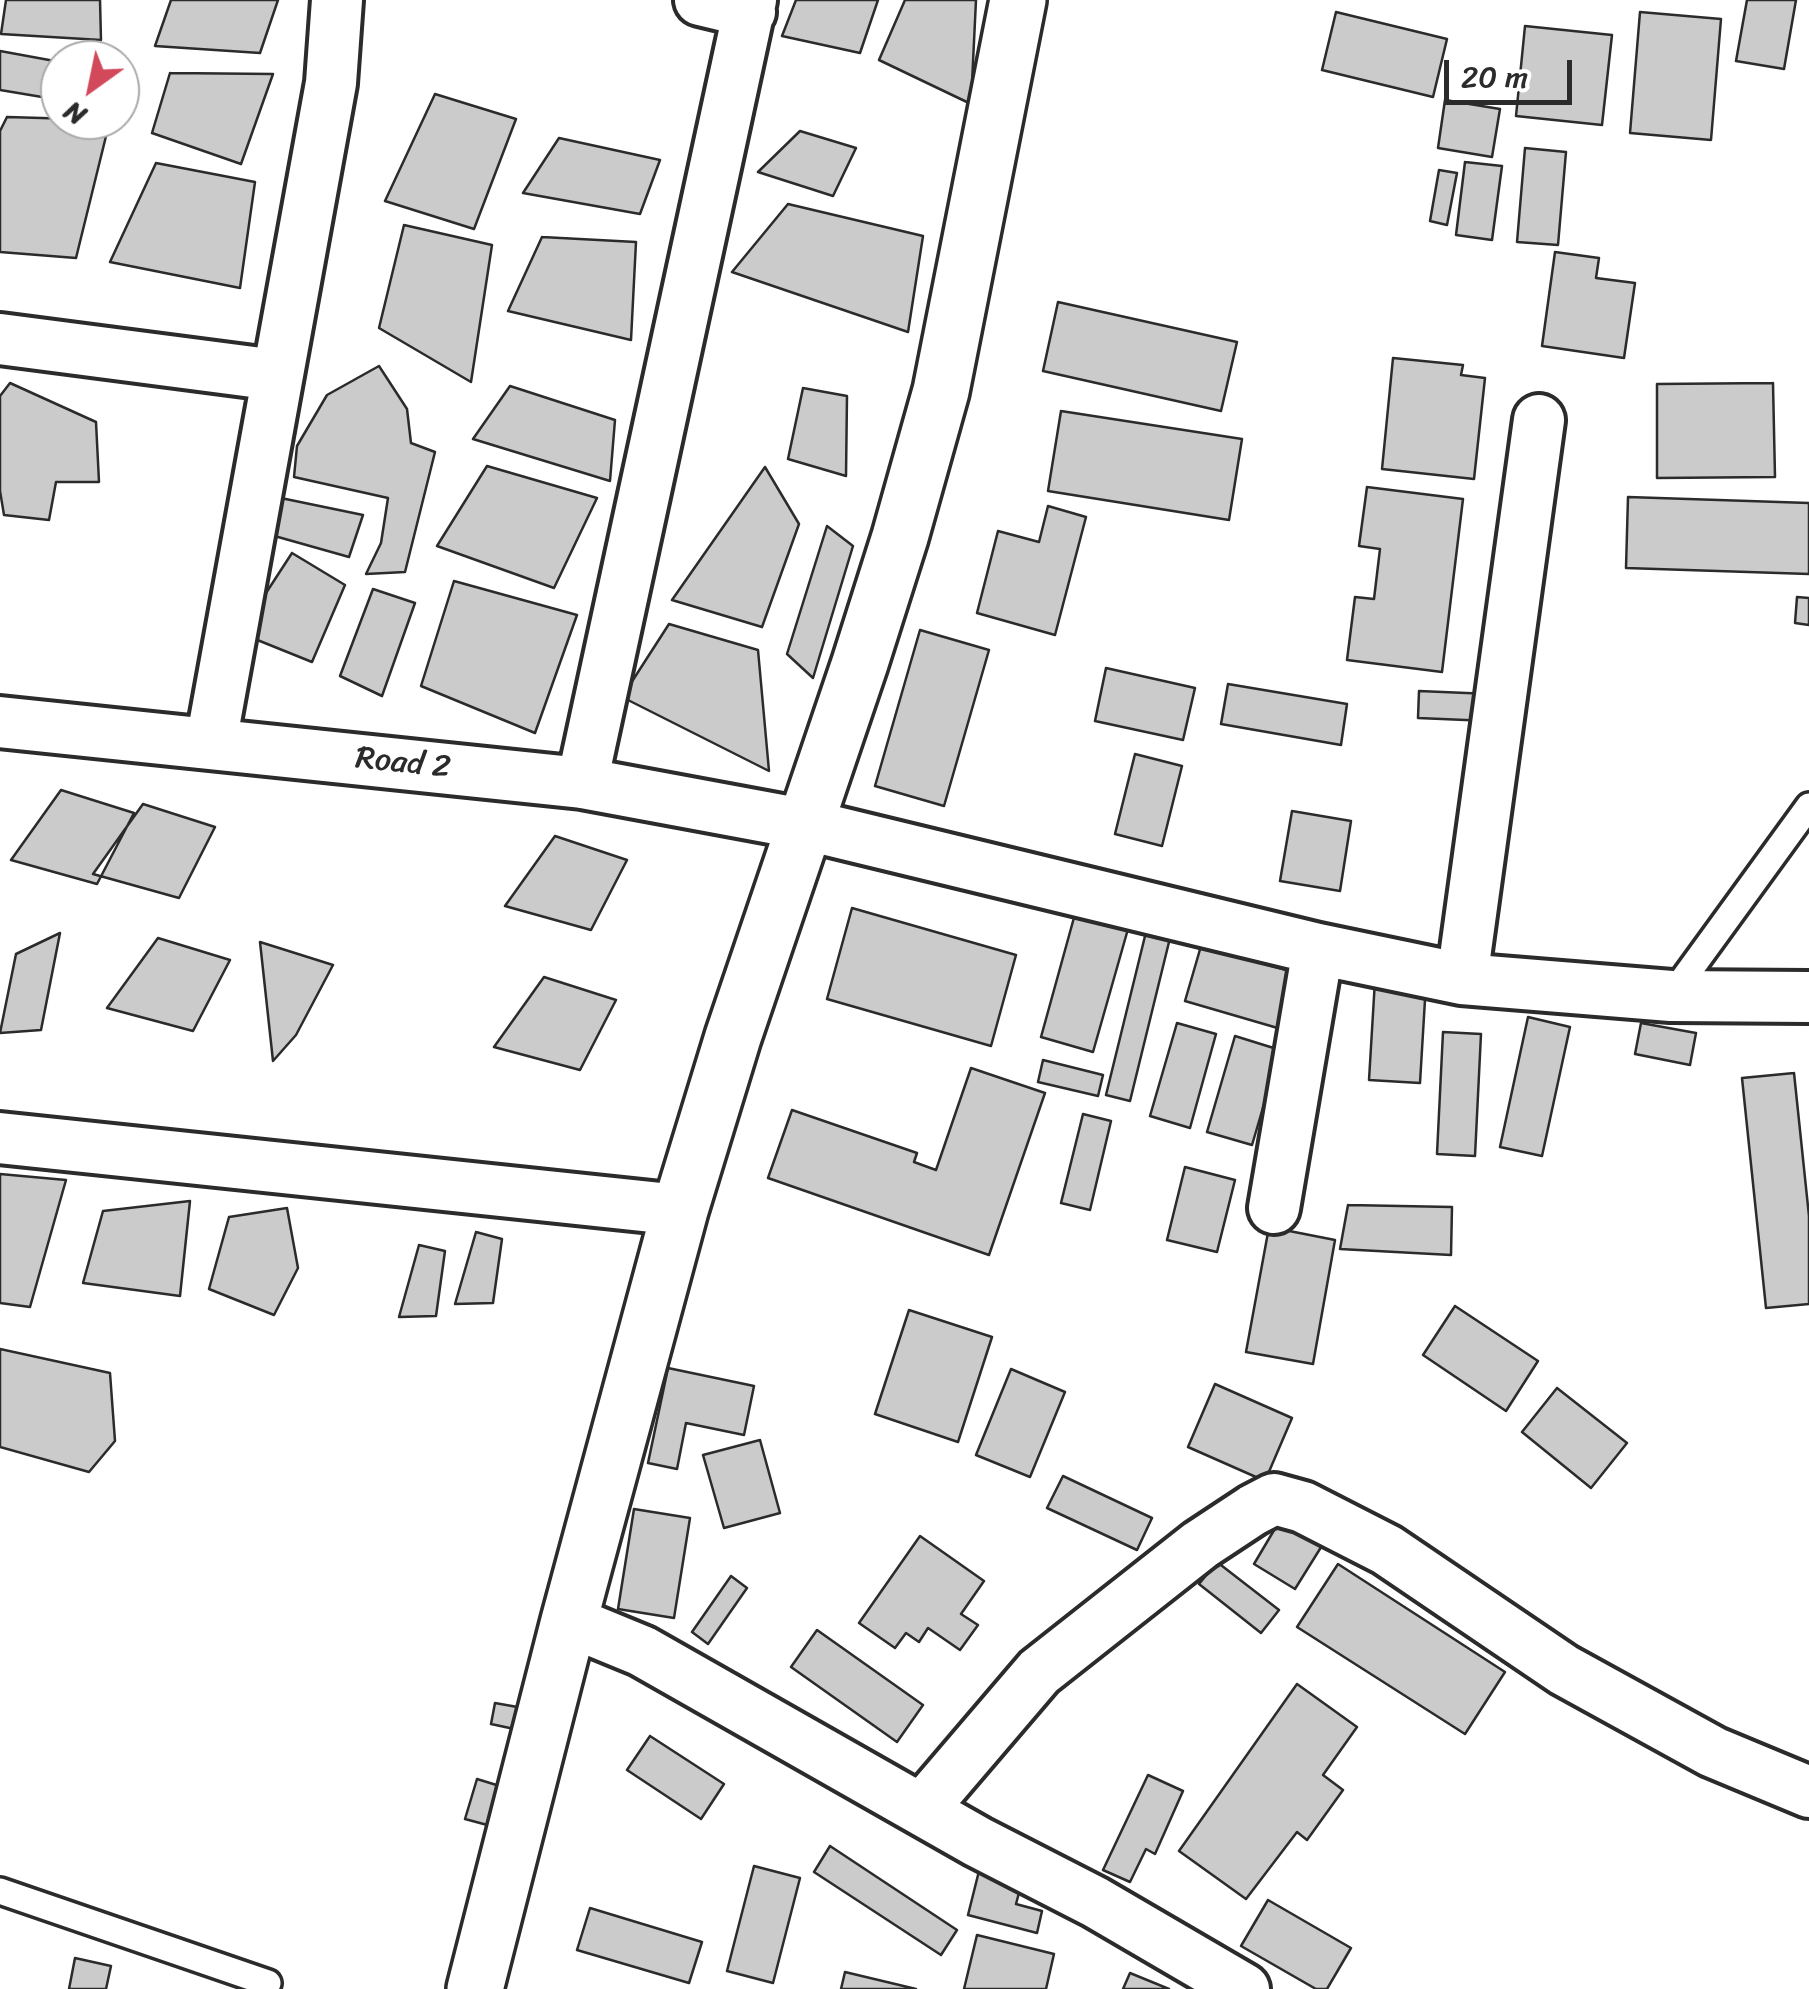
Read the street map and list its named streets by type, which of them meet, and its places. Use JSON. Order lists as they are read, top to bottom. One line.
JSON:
{"streets":{"street":["Road 2"]},"scale_bar":"20 m","north":"bottom left"}
